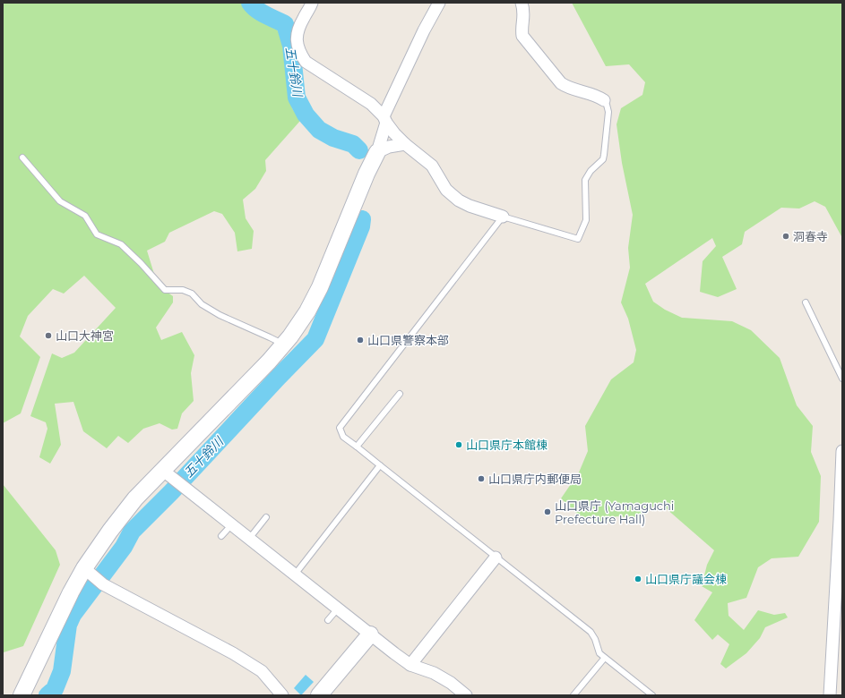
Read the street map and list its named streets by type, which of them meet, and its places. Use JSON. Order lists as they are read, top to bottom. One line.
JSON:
{"water":["五十鈴川"],"places":["洞春寺","山口大神宮","山口県警察本部","山口県庁本館棟","山口県庁内郵便局","山口県庁 (Yamaguchi Prefecture Hall)","山口県庁議会棟"]}
